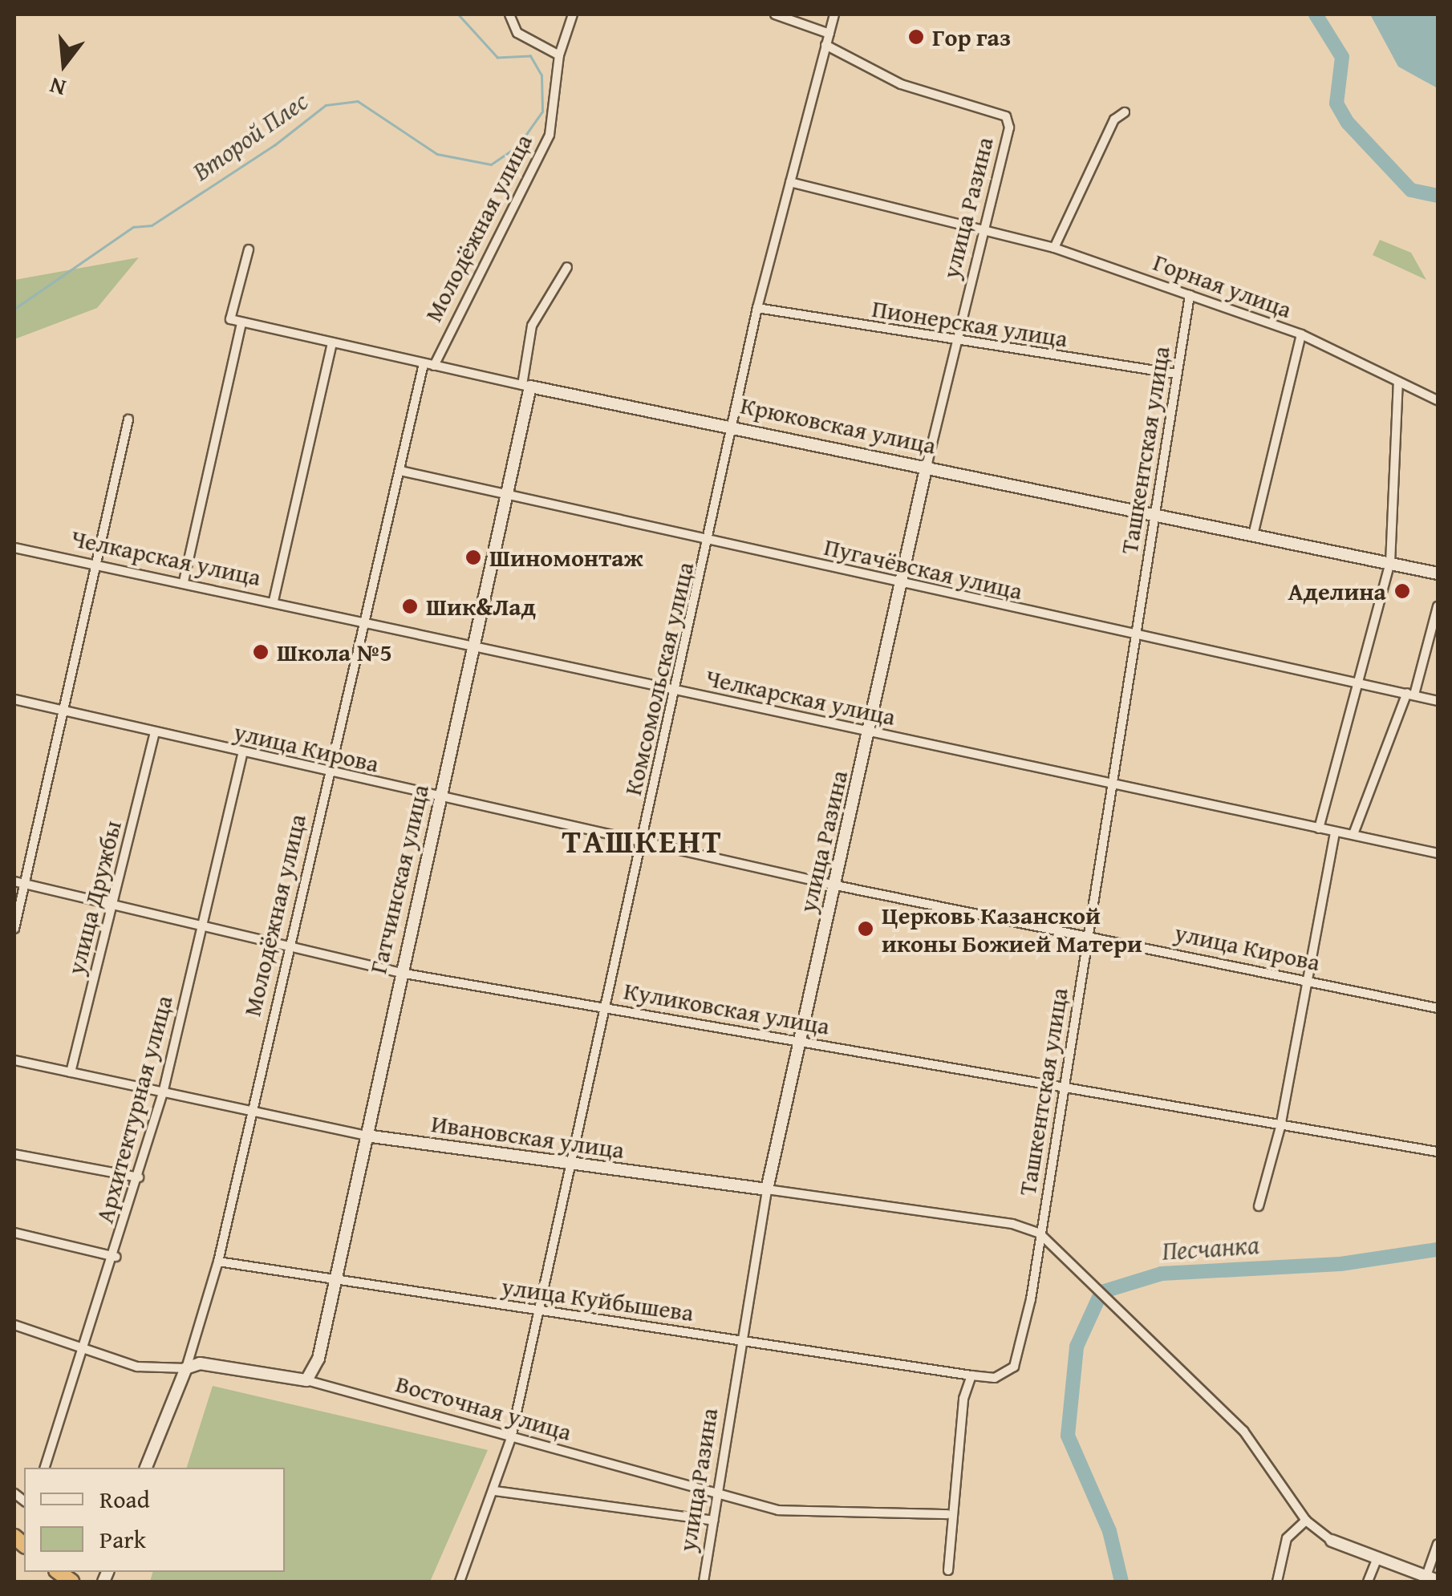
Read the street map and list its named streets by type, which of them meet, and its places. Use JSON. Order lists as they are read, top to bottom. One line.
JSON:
{"streets":{"street":["улица Разина","Молодёжная улица","Горная улица","Пионерская улица","Крюковская улица","Ташкентская улица","Челкарская улица","Пугачёвская улица","Комсомольская улица","улица Кирова","Гатчинская улица","улица Дружбы","Куликовская улица","Архитектурная улица","Ивановская улица","улица Куйбышева","Восточная улица"]},"crossings":[["улица Разина","Горная улица"],["улица Разина","Пионерская улица"],["улица Разина","Крюковская улица"],["улица Разина","Челкарская улица"],["улица Разина","Пугачёвская улица"],["улица Разина","Комсомольская улица"],["улица Разина","улица Кирова"],["улица Разина","Куликовская улица"],["улица Разина","Ивановская улица"],["улица Разина","улица Куйбышева"],["улица Разина","Восточная улица"],["Молодёжная улица","Крюковская улица"],["Молодёжная улица","Челкарская улица"],["Молодёжная улица","Пугачёвская улица"],["Молодёжная улица","улица Кирова"],["Молодёжная улица","Куликовская улица"],["Молодёжная улица","Ивановская улица"],["Молодёжная улица","улица Куйбышева"],["Молодёжная улица","Восточная улица"],["Горная улица","Ташкентская улица"],["Горная улица","Комсомольская улица"],["Пионерская улица","Ташкентская улица"],["Пионерская улица","Комсомольская улица"],["Крюковская улица","Ташкентская улица"],["Крюковская улица","Комсомольская улица"],["Крюковская улица","Гатчинская улица"],["Ташкентская улица","Челкарская улица"],["Ташкентская улица","Пугачёвская улица"],["Ташкентская улица","улица Кирова"],["Ташкентская улица","Куликовская улица"],["Ташкентская улица","Ивановская улица"],["Ташкентская улица","улица Куйбышева"],["Челкарская улица","Комсомольская улица"],["Челкарская улица","Гатчинская улица"],["Пугачёвская улица","Комсомольская улица"],["Пугачёвская улица","Гатчинская улица"],["Комсомольская улица","улица Кирова"],["Комсомольская улица","Куликовская улица"],["Комсомольская улица","Ивановская улица"],["Комсомольская улица","улица Куйбышева"],["Комсомольская улица","Восточная улица"],["улица Кирова","Гатчинская улица"],["улица Кирова","улица Дружбы"],["улица Кирова","Архитектурная улица"],["Гатчинская улица","Куликовская улица"],["Гатчинская улица","Ивановская улица"],["Гатчинская улица","улица Куйбышева"],["Гатчинская улица","Восточная улица"],["улица Дружбы","Куликовская улица"],["улица Дружбы","Ивановская улица"],["Куликовская улица","Архитектурная улица"],["Архитектурная улица","Ивановская улица"],["Архитектурная улица","Восточная улица"]],"districts":["ТАШКЕНТ"],"water":["Второй Плес","Песчанка"],"places":["Гор газ","Шиномонтаж","Аделина","Шик&Лад","Школа №5","Церковь Казанской иконы Божией Матери"],"legend":["Road","Park"],"north":"bottom"}
